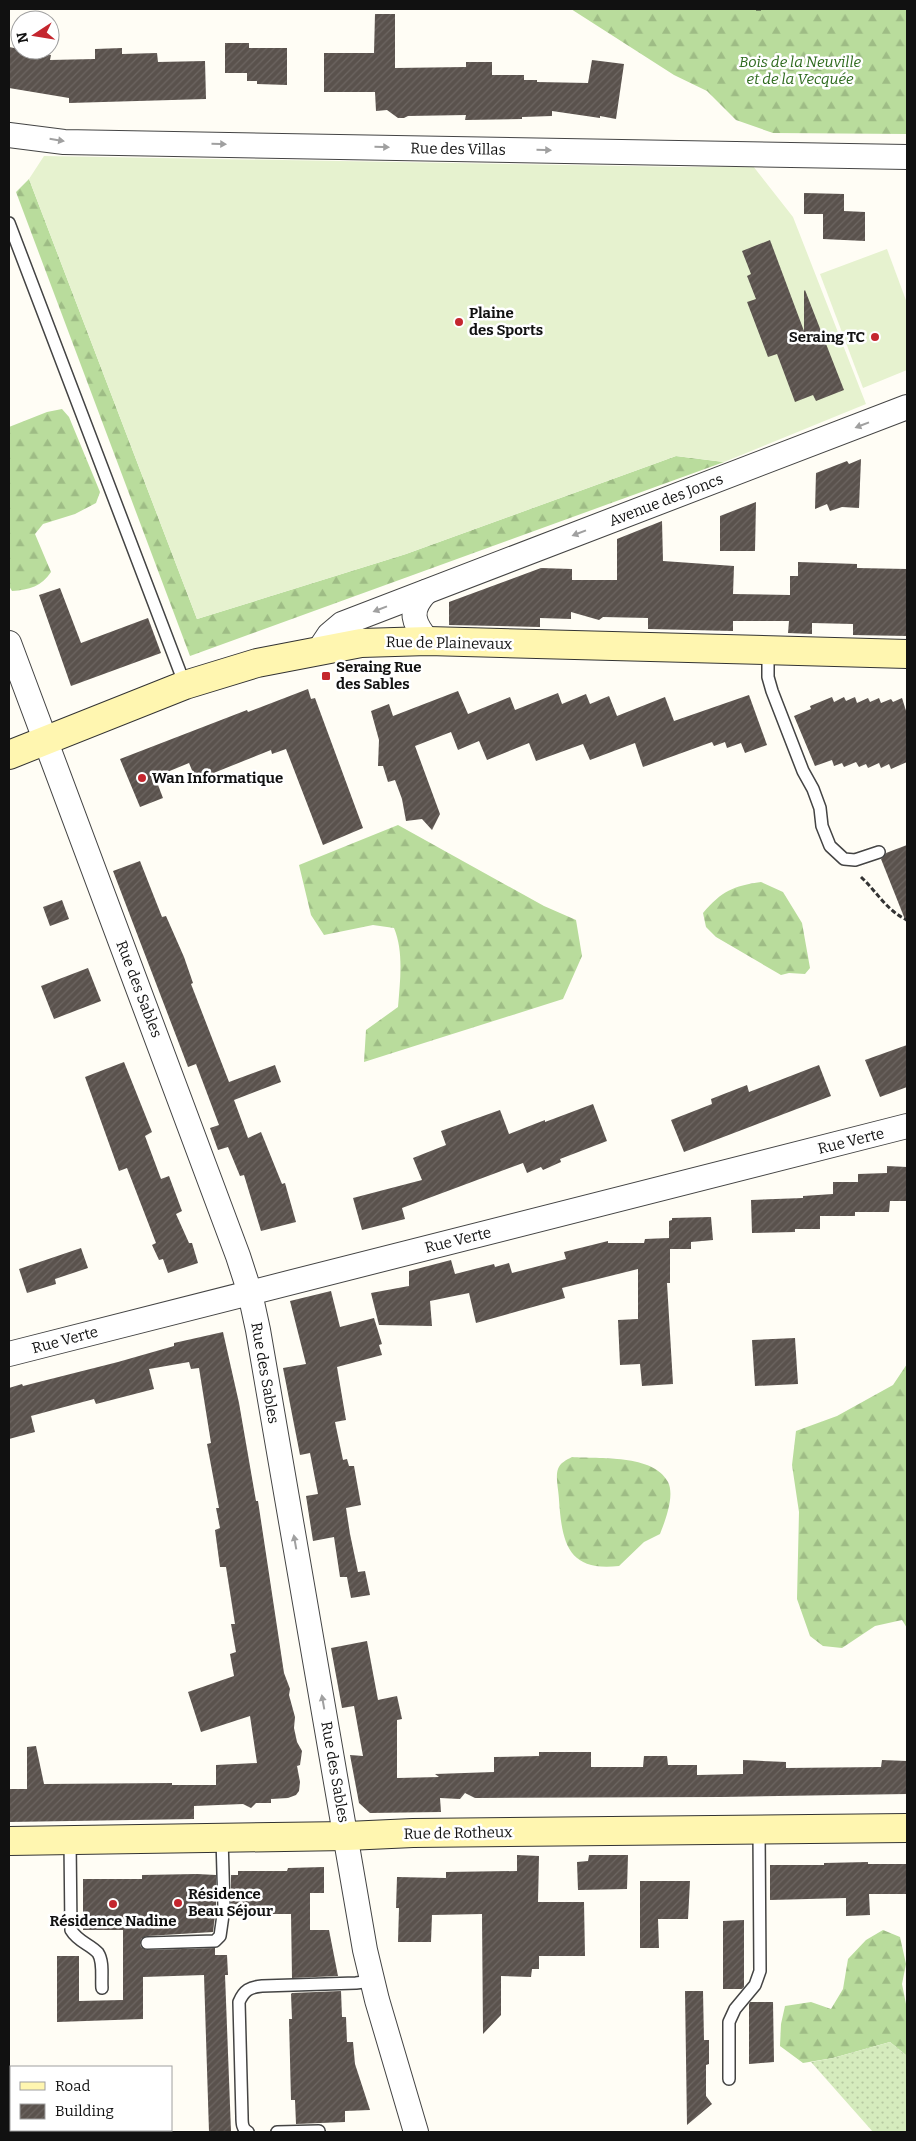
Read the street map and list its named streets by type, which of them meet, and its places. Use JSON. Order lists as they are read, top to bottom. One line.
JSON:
{"streets":{"street":["Rue des Villas","Avenue des Joncs","Rue de Plainevaux","Rue des Sables","Rue Verte","Rue de Rotheux"]},"crossings":[["Avenue des Joncs","Rue de Plainevaux"],["Rue de Plainevaux","Rue des Sables"],["Rue des Sables","Rue Verte"],["Rue des Sables","Rue de Rotheux"]],"one_way":["Rue des Villas","Avenue des Joncs","Rue des Sables"],"parks":["Bois de la Neuville et de la Vecquée"],"places":{"other":["Plaine des Sports","Seraing TC","Wan Informatique","Résidence Beau Séjour","Résidence Nadine"],"transit":["Seraing Rue des Sables"]},"legend":["Road","Building"],"north":"left"}
